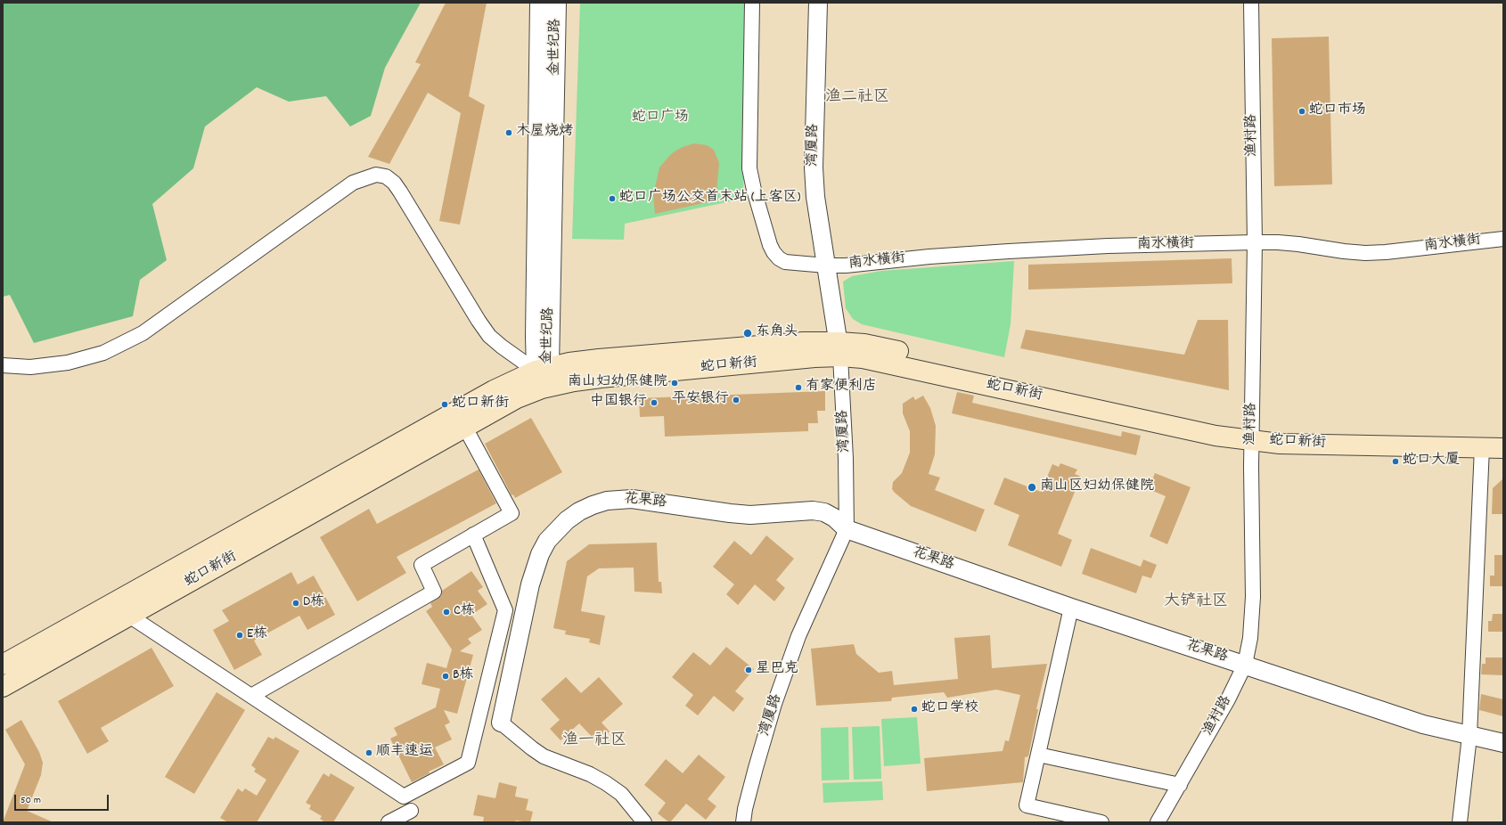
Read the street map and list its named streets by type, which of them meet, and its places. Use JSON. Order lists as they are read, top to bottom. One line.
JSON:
{"streets":{"main road":["蛇口新街"],"street":["金世纪路","渔村路","湾厦路","南水横街","花果路"]},"crossings":[["金世纪路","蛇口新街"],["渔村路","南水横街"],["渔村路","蛇口新街"],["渔村路","花果路"],["湾厦路","南水横街"],["湾厦路","蛇口新街"],["湾厦路","花果路"]],"districts":["渔二社区","大铲社区","渔一社区"],"parks":["蛇口广场"],"places":["蛇口市场","木屋烧烤","蛇口广场公交首末站 (上客区)","东角头","南山妇幼保健院","有家便利店","平安银行","中国银行","蛇口新街","蛇口大厦","南山区妇幼保健院","D栋","C栋","E栋","星巴克","B栋","蛇口学校","顺丰速运"],"scale_bar":"50 m"}
